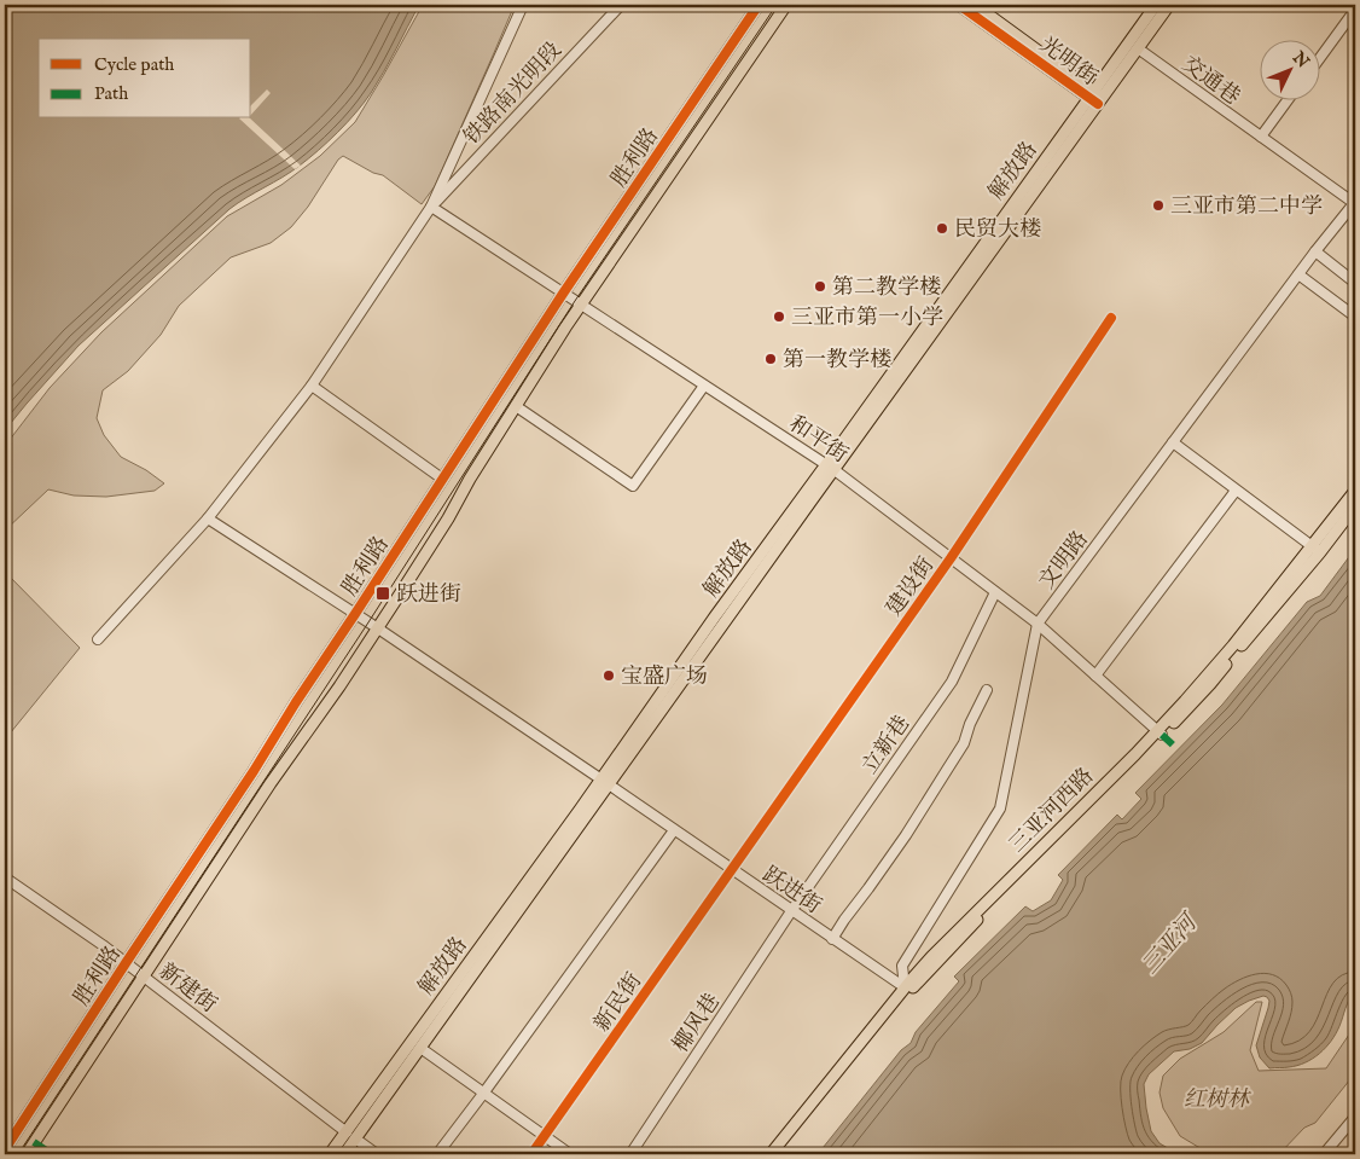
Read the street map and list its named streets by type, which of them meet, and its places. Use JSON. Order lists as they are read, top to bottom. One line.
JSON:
{"streets":{"main road":["光明街","胜利路","解放路","三亚河西路"],"street":["交通巷","铁路南光明段","和平街","文明路","建设街","立新巷","跃进街","新建街","新民街","椰风巷"]},"crossings":[["光明街","解放路"],["交通巷","解放路"],["交通巷","文明路"],["铁路南光明段","和平街"],["胜利路","和平街"],["胜利路","跃进街"],["胜利路","新建街"],["解放路","和平街"],["解放路","跃进街"],["解放路","新建街"],["和平街","文明路"],["和平街","建设街"],["和平街","立新巷"],["和平街","三亚河西路"],["文明路","三亚河西路"],["文明路","跃进街"],["建设街","跃进街"],["建设街","新民街"],["立新巷","跃进街"],["立新巷","椰风巷"],["三亚河西路","跃进街"],["跃进街","新民街"],["跃进街","椰风巷"]],"water":["三亚河"],"parks":["红树林"],"places":{"other":["三亚市第二中学","民贸大楼","第二教学楼","三亚市第一小学","第一教学楼","宝盛广场"],"transit":["跃进街"]},"legend":["Cycle path","Path"],"north":"top right"}
